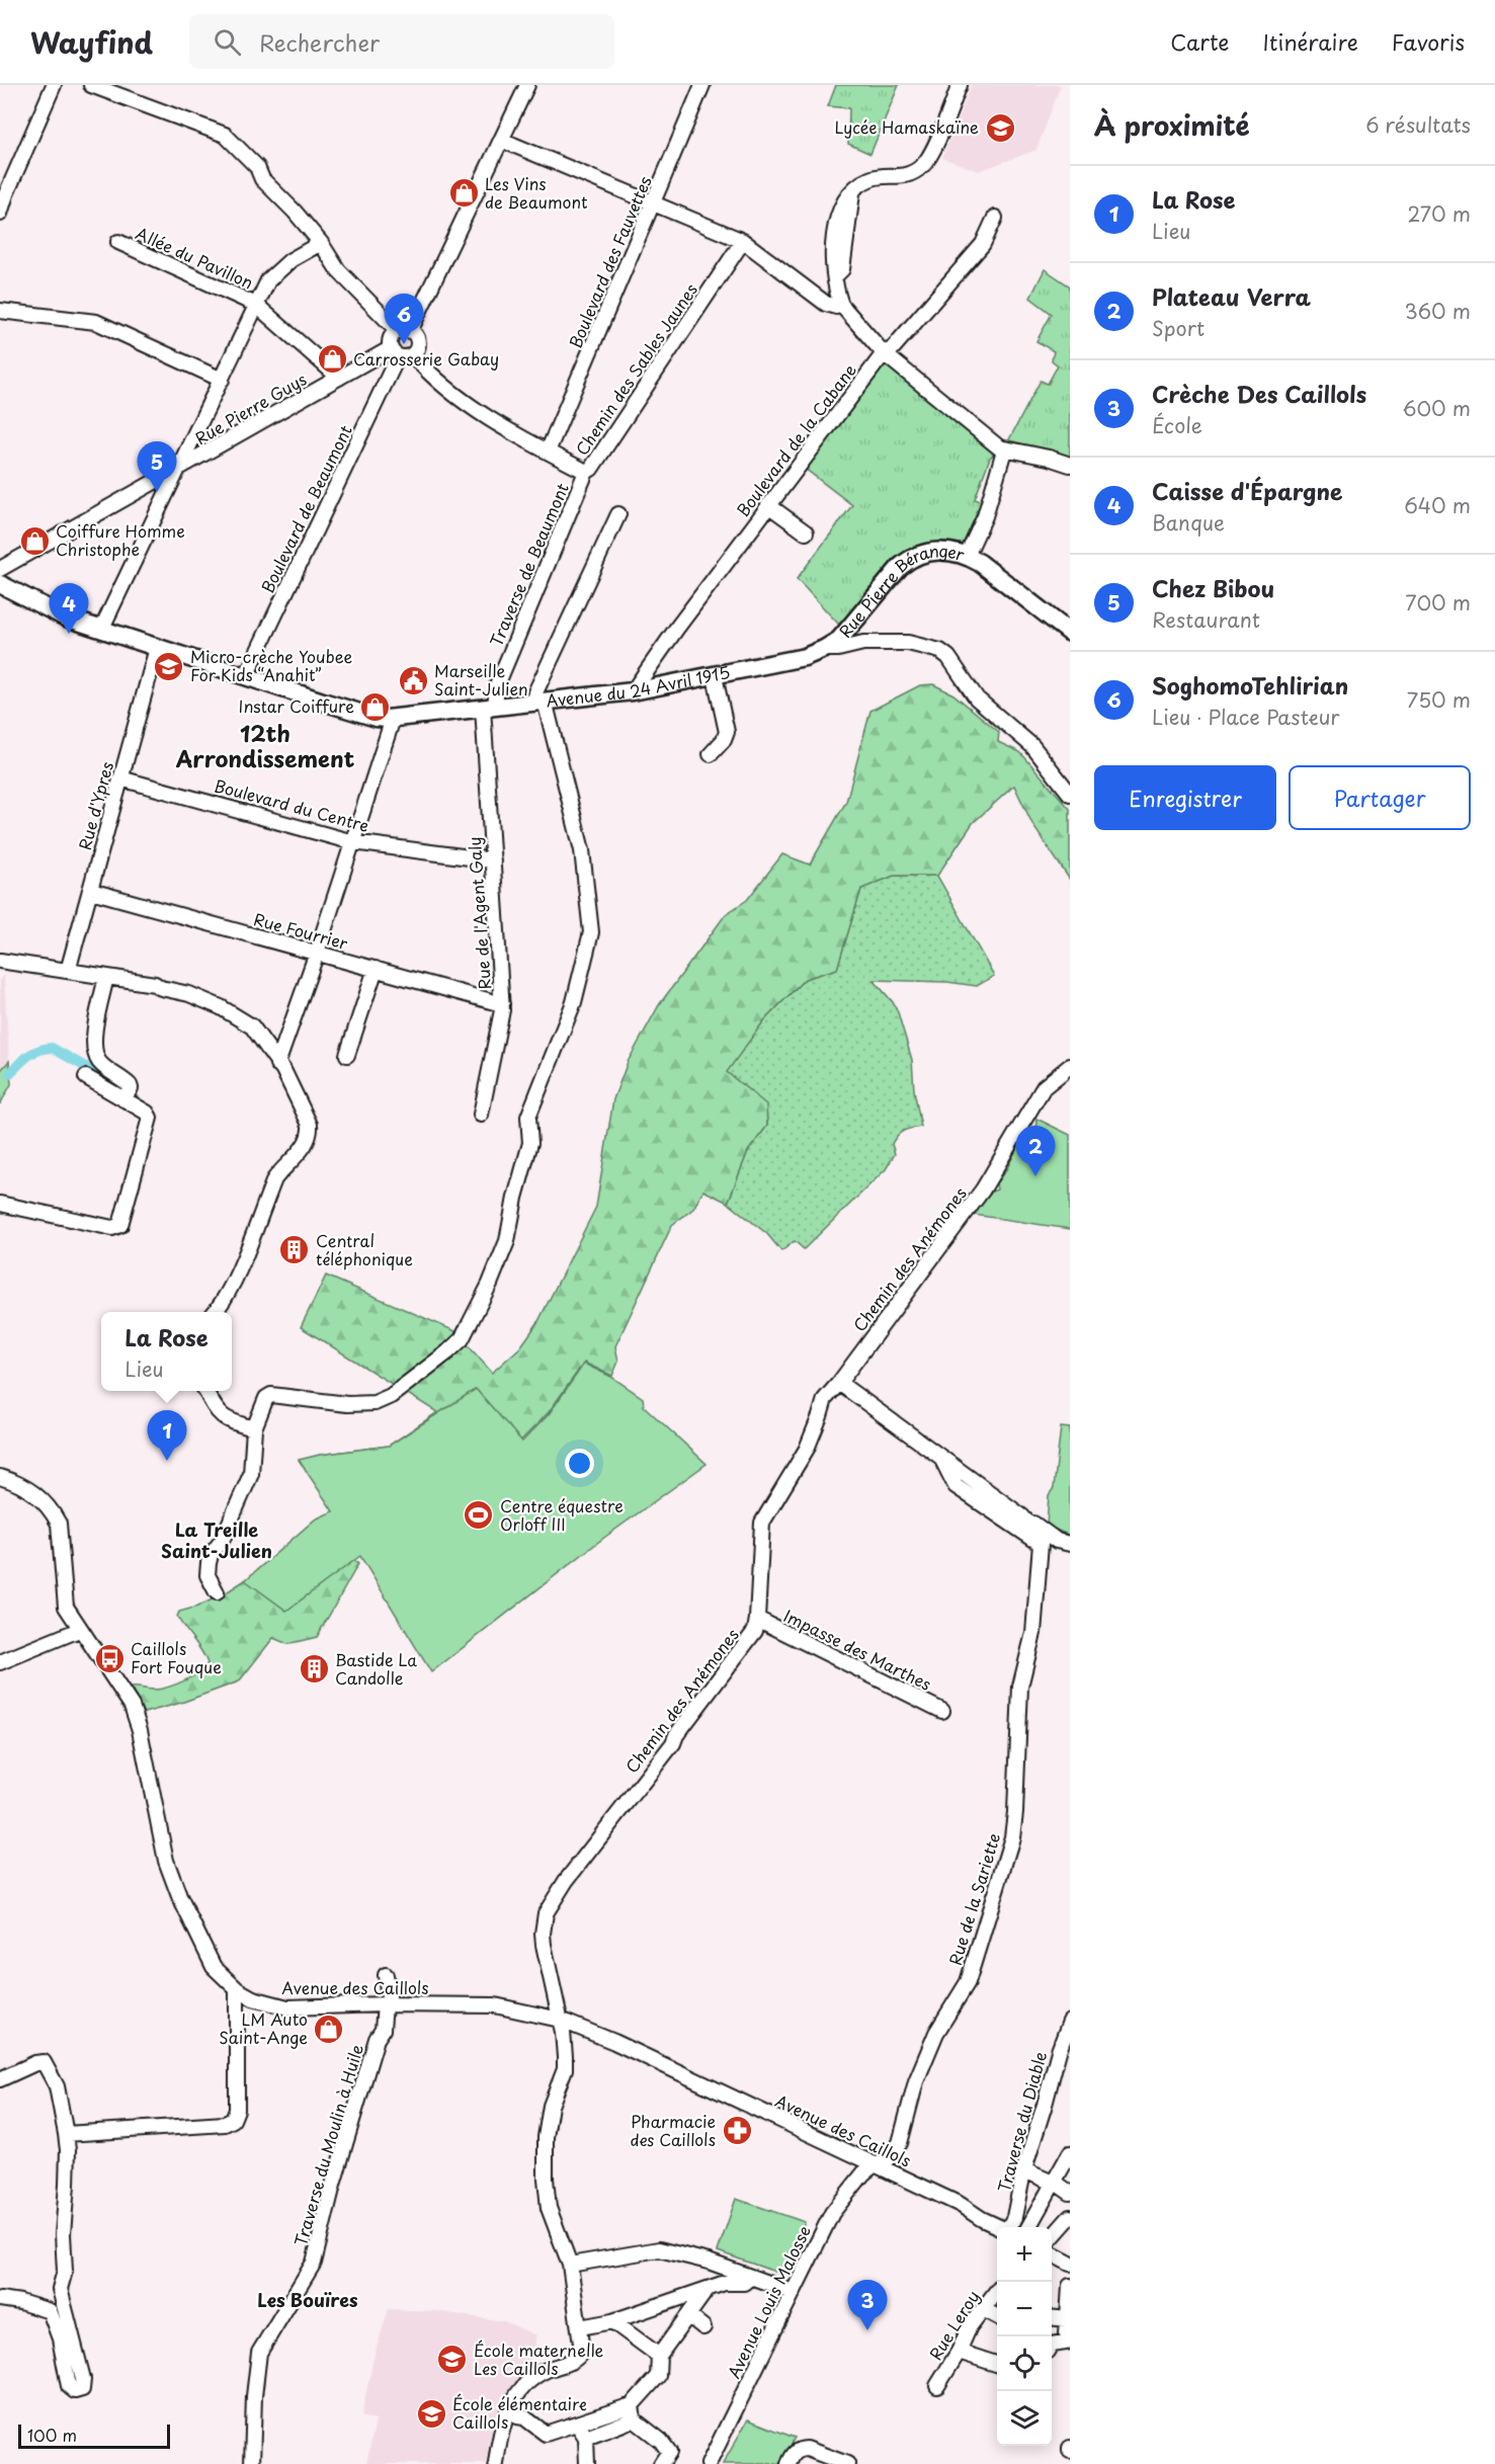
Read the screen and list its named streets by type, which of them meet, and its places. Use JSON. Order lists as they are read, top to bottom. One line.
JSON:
{"streets":{"main road":["Rue Pierre Béranger","Avenue du 24 Avril 1915"],"street":["Allée du Pavillon","Boulevard des Fauvettes","Chemin des Sables Jaunes","Rue Pierre Guys","Boulevard de la Cabane","Boulevard de Beaumont","Traverse de Beaumont","Rue d'Ypres","Boulevard du Centre","Rue de l'Agent Galy","Rue Fourrier","Chemin des Anémones","Impasse des Marthes","Rue de la Sariette","Avenue des Caillols","Traverse du Diable","Traverse du Moulin à Huile","Avenue Louis Malosse","Rue Leroy"]},"crossings":[["Allée du Pavillon","Rue Pierre Guys"],["Boulevard des Fauvettes","Chemin des Sables Jaunes"],["Chemin des Sables Jaunes","Rue Pierre Guys"],["Chemin des Sables Jaunes","Boulevard de Beaumont"],["Chemin des Sables Jaunes","Traverse de Beaumont"],["Rue Pierre Guys","Boulevard de Beaumont"],["Boulevard de la Cabane","Avenue du 24 Avril 1915"],["Boulevard de Beaumont","Avenue du 24 Avril 1915"],["Traverse de Beaumont","Avenue du 24 Avril 1915"],["Traverse de Beaumont","Rue de l'Agent Galy"],["Rue Pierre Béranger","Avenue du 24 Avril 1915"],["Avenue du 24 Avril 1915","Rue d'Ypres"],["Avenue du 24 Avril 1915","Rue de l'Agent Galy"],["Rue d'Ypres","Boulevard du Centre"],["Rue d'Ypres","Rue Fourrier"],["Boulevard du Centre","Rue de l'Agent Galy"],["Rue de l'Agent Galy","Rue Fourrier"],["Chemin des Anémones","Impasse des Marthes"],["Chemin des Anémones","Avenue des Caillols"],["Rue de la Sariette","Avenue des Caillols"],["Rue de la Sariette","Avenue Louis Malosse"],["Avenue des Caillols","Traverse du Moulin à Huile"],["Avenue des Caillols","Avenue Louis Malosse"]],"districts":["12th Arrondissement","La Treille Saint-Julien","Les Bouïres"],"places":{"school or university":["Lycée Hamaskaïne","Micro-crèche Youbee For Kids “Anahit”","École maternelle Les Caillols","École élémentaire Caillols"],"shop":["Les Vins de Beaumont","Carrosserie Gabay","Coiffure Homme Christophe","Instar Coiffure","LM Auto Saint-Ange"],"public building":["Marseille Saint-Julien"],"building":["Central téléphonique","Bastide La Candolle"],"sports":["Centre équestre Orloff III"],"bus stop":["Caillols Fort Fouque"],"pharmacy":["Pharmacie des Caillols"]},"scale_bar":"100 m","page":{"header":"Wayfind","search":"Rechercher","nav":["Carte","Itinéraire","Favoris"],"heading":["À proximité","6 résultats"],"list":[{"mark":"1","name":"La Rose","note":"Lieu","value":"270 m"},{"mark":"2","name":"Plateau Verra","note":"Sport","value":"360 m"},{"mark":"3","name":"Crèche Des Caillols","note":"École","value":"600 m"},{"mark":"4","name":"Caisse d'Épargne","note":"Banque","value":"640 m"},{"mark":"5","name":"Chez Bibou","note":"Restaurant","value":"700 m"},{"mark":"6","name":"SoghomoTehlirian","note":"Lieu · Place Pasteur","value":"750 m"}],"pins":["6","5","4","2","1","3"],"buttons":["Enregistrer","Partager"],"popup":["La Rose","Lieu"],"map_buttons":["+","−"],"scale":"100 m"}}
